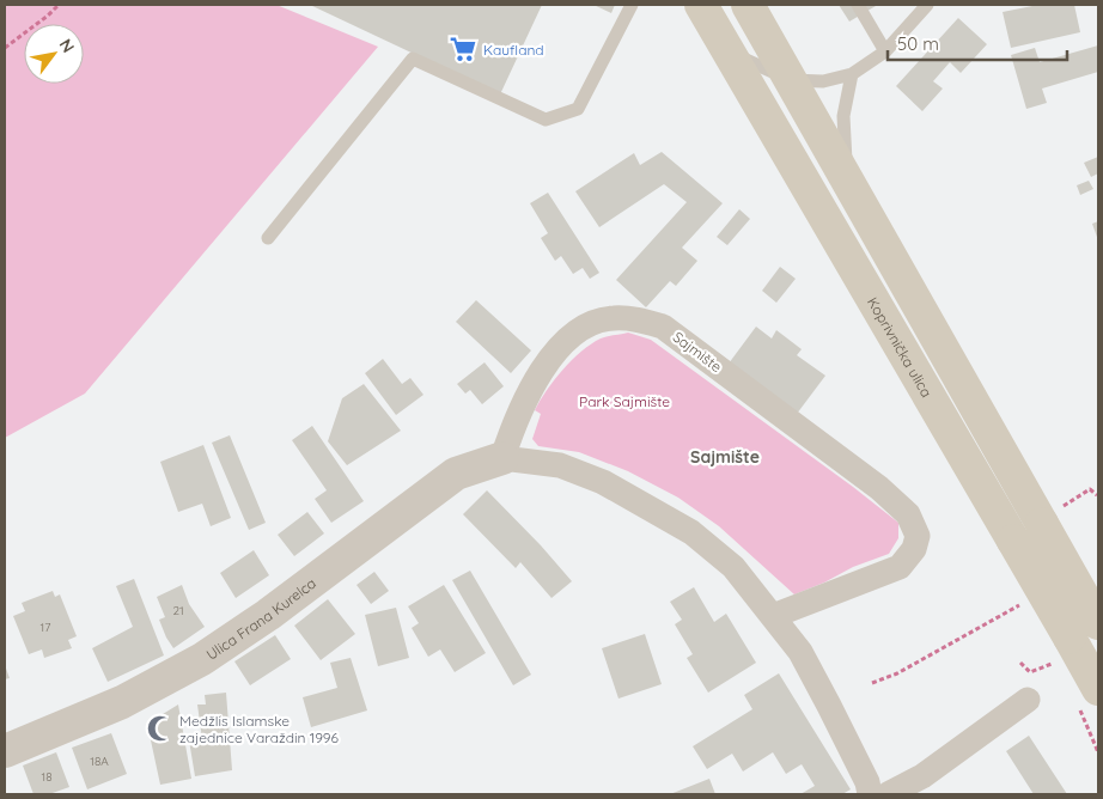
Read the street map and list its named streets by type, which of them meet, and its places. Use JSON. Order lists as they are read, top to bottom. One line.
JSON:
{"streets":{"main road":["Koprivnička ulica"],"street":["Sajmište","Ulica Frana Kurelca"]},"crossings":[["Sajmište","Ulica Frana Kurelca"]],"districts":["Sajmište"],"parks":["Park Sajmište"],"places":{"supermarket":["Kaufland"],"mosque":["Medžlis Islamske zajednice Varaždin 1996"]},"house_numbers":["21","17","18A","18"],"scale_bar":"50 m","north":"top right"}
